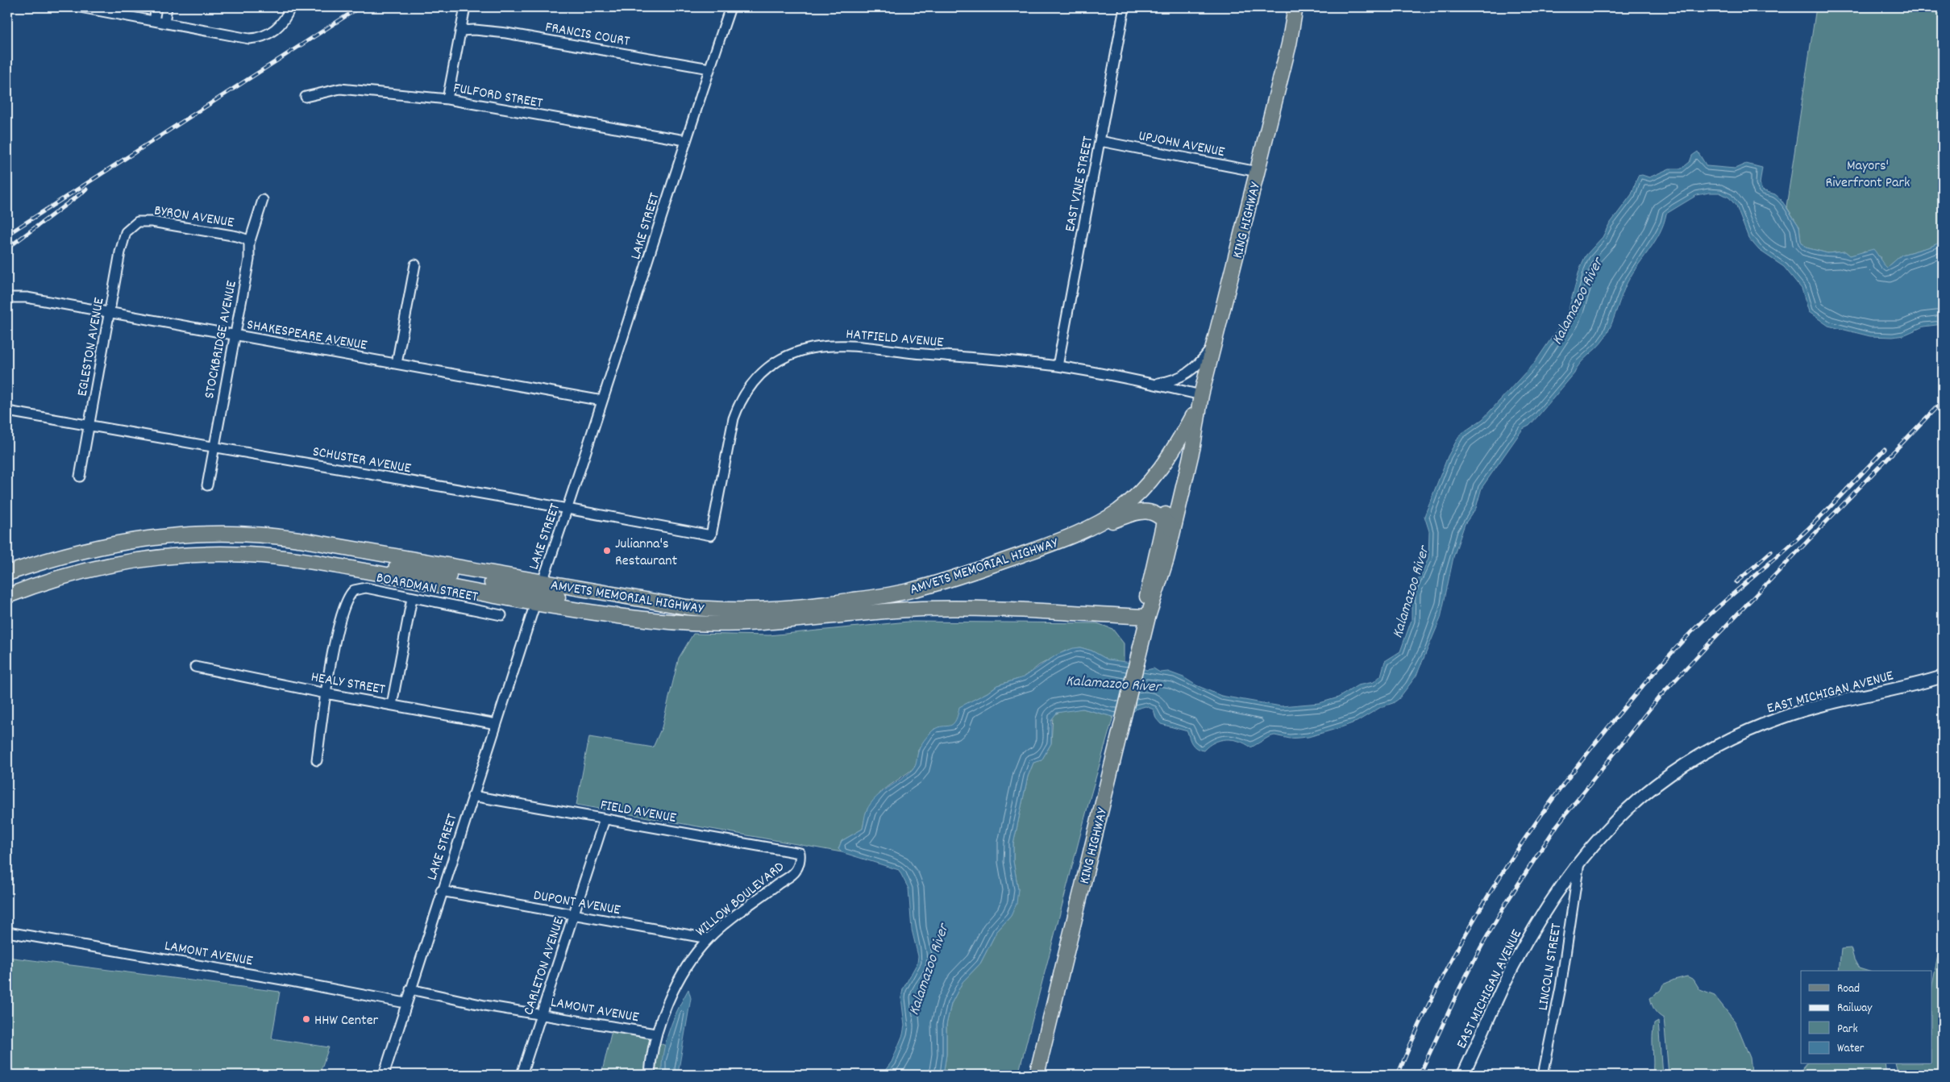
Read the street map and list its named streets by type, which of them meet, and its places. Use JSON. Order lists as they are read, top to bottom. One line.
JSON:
{"streets":{"main road":["KING HIGHWAY","AMVETS MEMORIAL HIGHWAY"],"street":["FRANCIS COURT","FULFORD STREET","UPJOHN AVENUE","EAST VINE STREET","BYRON AVENUE","LAKE STREET","SHAKESPEARE AVENUE","HATFIELD AVENUE","STOCKBRIDGE AVENUE","EGLESTON AVENUE","SCHUSTER AVENUE","BOARDMAN STREET","HEALY STREET","EAST MICHIGAN AVENUE","FIELD AVENUE","WILLOW BOULEVARD","DUPONT AVENUE","LAMONT AVENUE","CARLETON AVENUE","LINCOLN STREET"]},"crossings":[["FRANCIS COURT","LAKE STREET"],["FULFORD STREET","LAKE STREET"],["UPJOHN AVENUE","EAST VINE STREET"],["UPJOHN AVENUE","KING HIGHWAY"],["EAST VINE STREET","HATFIELD AVENUE"],["BYRON AVENUE","STOCKBRIDGE AVENUE"],["BYRON AVENUE","EGLESTON AVENUE"],["KING HIGHWAY","HATFIELD AVENUE"],["KING HIGHWAY","AMVETS MEMORIAL HIGHWAY"],["LAKE STREET","SHAKESPEARE AVENUE"],["LAKE STREET","SCHUSTER AVENUE"],["LAKE STREET","AMVETS MEMORIAL HIGHWAY"],["LAKE STREET","HEALY STREET"],["LAKE STREET","FIELD AVENUE"],["LAKE STREET","DUPONT AVENUE"],["LAKE STREET","LAMONT AVENUE"],["SHAKESPEARE AVENUE","STOCKBRIDGE AVENUE"],["SHAKESPEARE AVENUE","EGLESTON AVENUE"],["HATFIELD AVENUE","SCHUSTER AVENUE"],["STOCKBRIDGE AVENUE","SCHUSTER AVENUE"],["EGLESTON AVENUE","SCHUSTER AVENUE"],["BOARDMAN STREET","HEALY STREET"],["EAST MICHIGAN AVENUE","LINCOLN STREET"],["FIELD AVENUE","WILLOW BOULEVARD"],["FIELD AVENUE","CARLETON AVENUE"],["WILLOW BOULEVARD","DUPONT AVENUE"],["WILLOW BOULEVARD","LAMONT AVENUE"],["DUPONT AVENUE","CARLETON AVENUE"],["LAMONT AVENUE","CARLETON AVENUE"]],"water":["Kalamazoo River"],"parks":["Mayors' Riverfront Park"],"places":["Julianna's Restaurant","HHW Center"],"legend":["Road","Railway","Park","Water"]}
